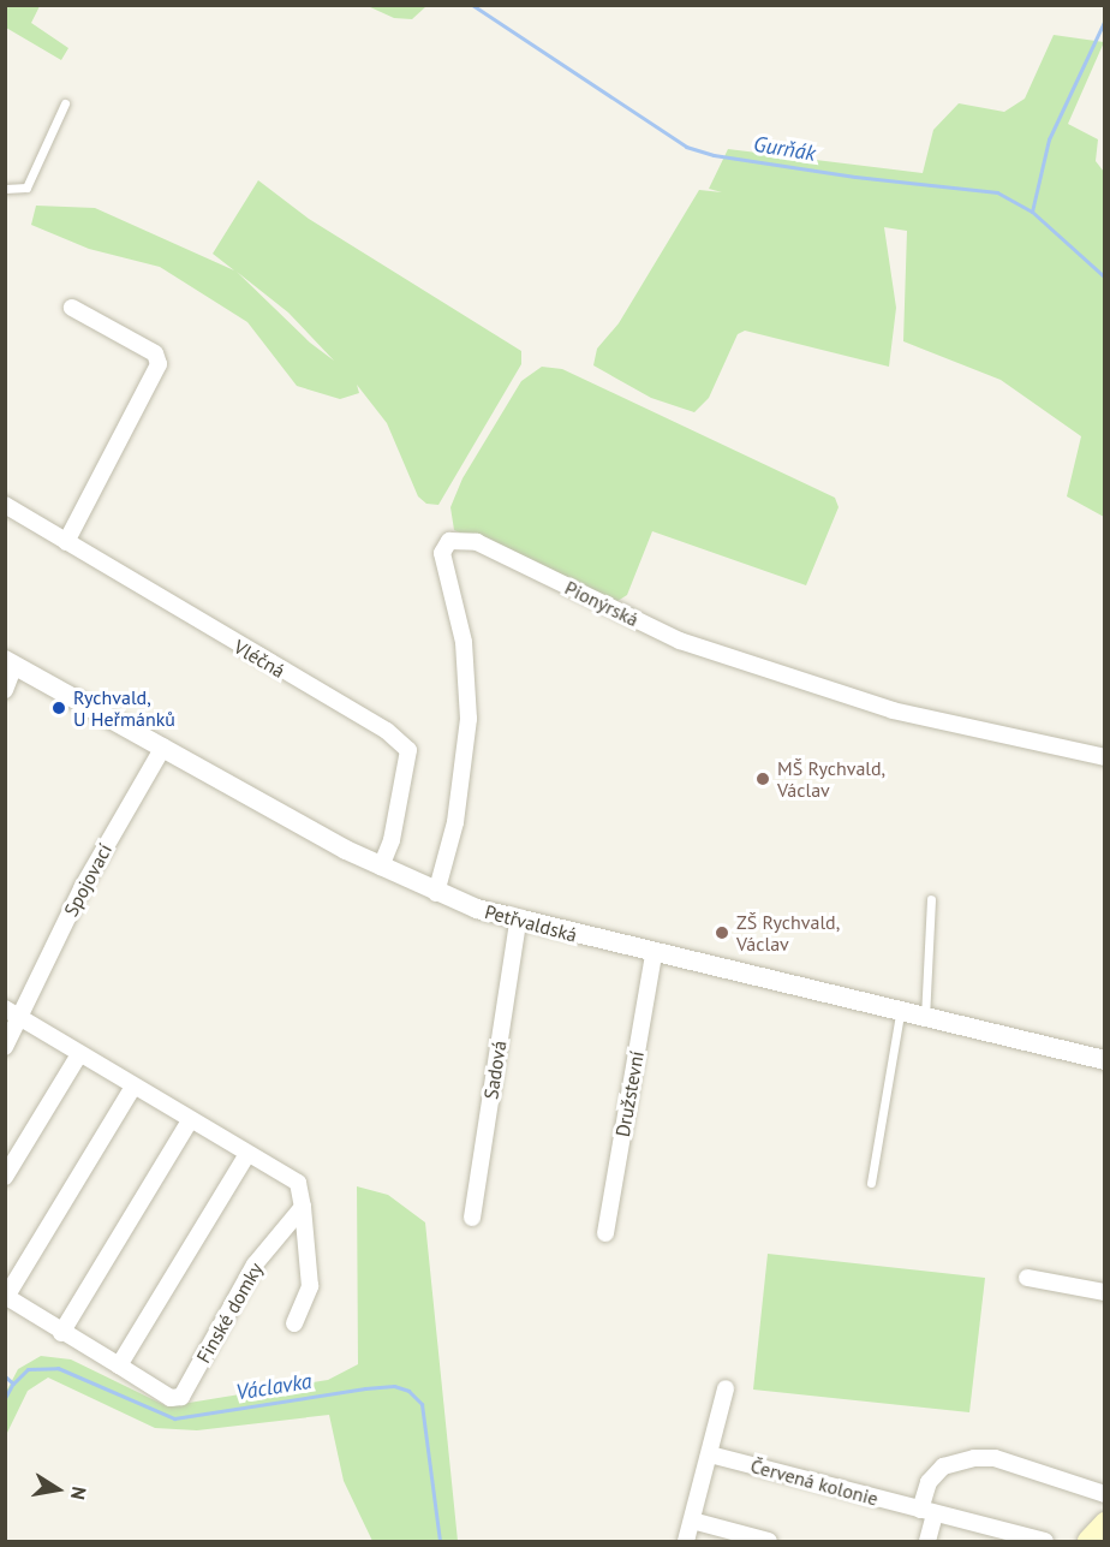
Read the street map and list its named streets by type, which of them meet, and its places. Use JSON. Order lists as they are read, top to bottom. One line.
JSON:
{"streets":{"street":["Pionýrská","Vléčná","Spojovací","Petřvaldská","Sadová","Družstevní","Finské domky","Červená kolonie"]},"crossings":[["Pionýrská","Petřvaldská"],["Vléčná","Petřvaldská"],["Spojovací","Petřvaldská"],["Petřvaldská","Sadová"],["Petřvaldská","Družstevní"]],"water":["Gurňák","Václavka"],"places":["Rychvald, U Heřmánků","MŠ Rychvald, Václav","ZŠ Rychvald, Václav"],"north":"right"}
